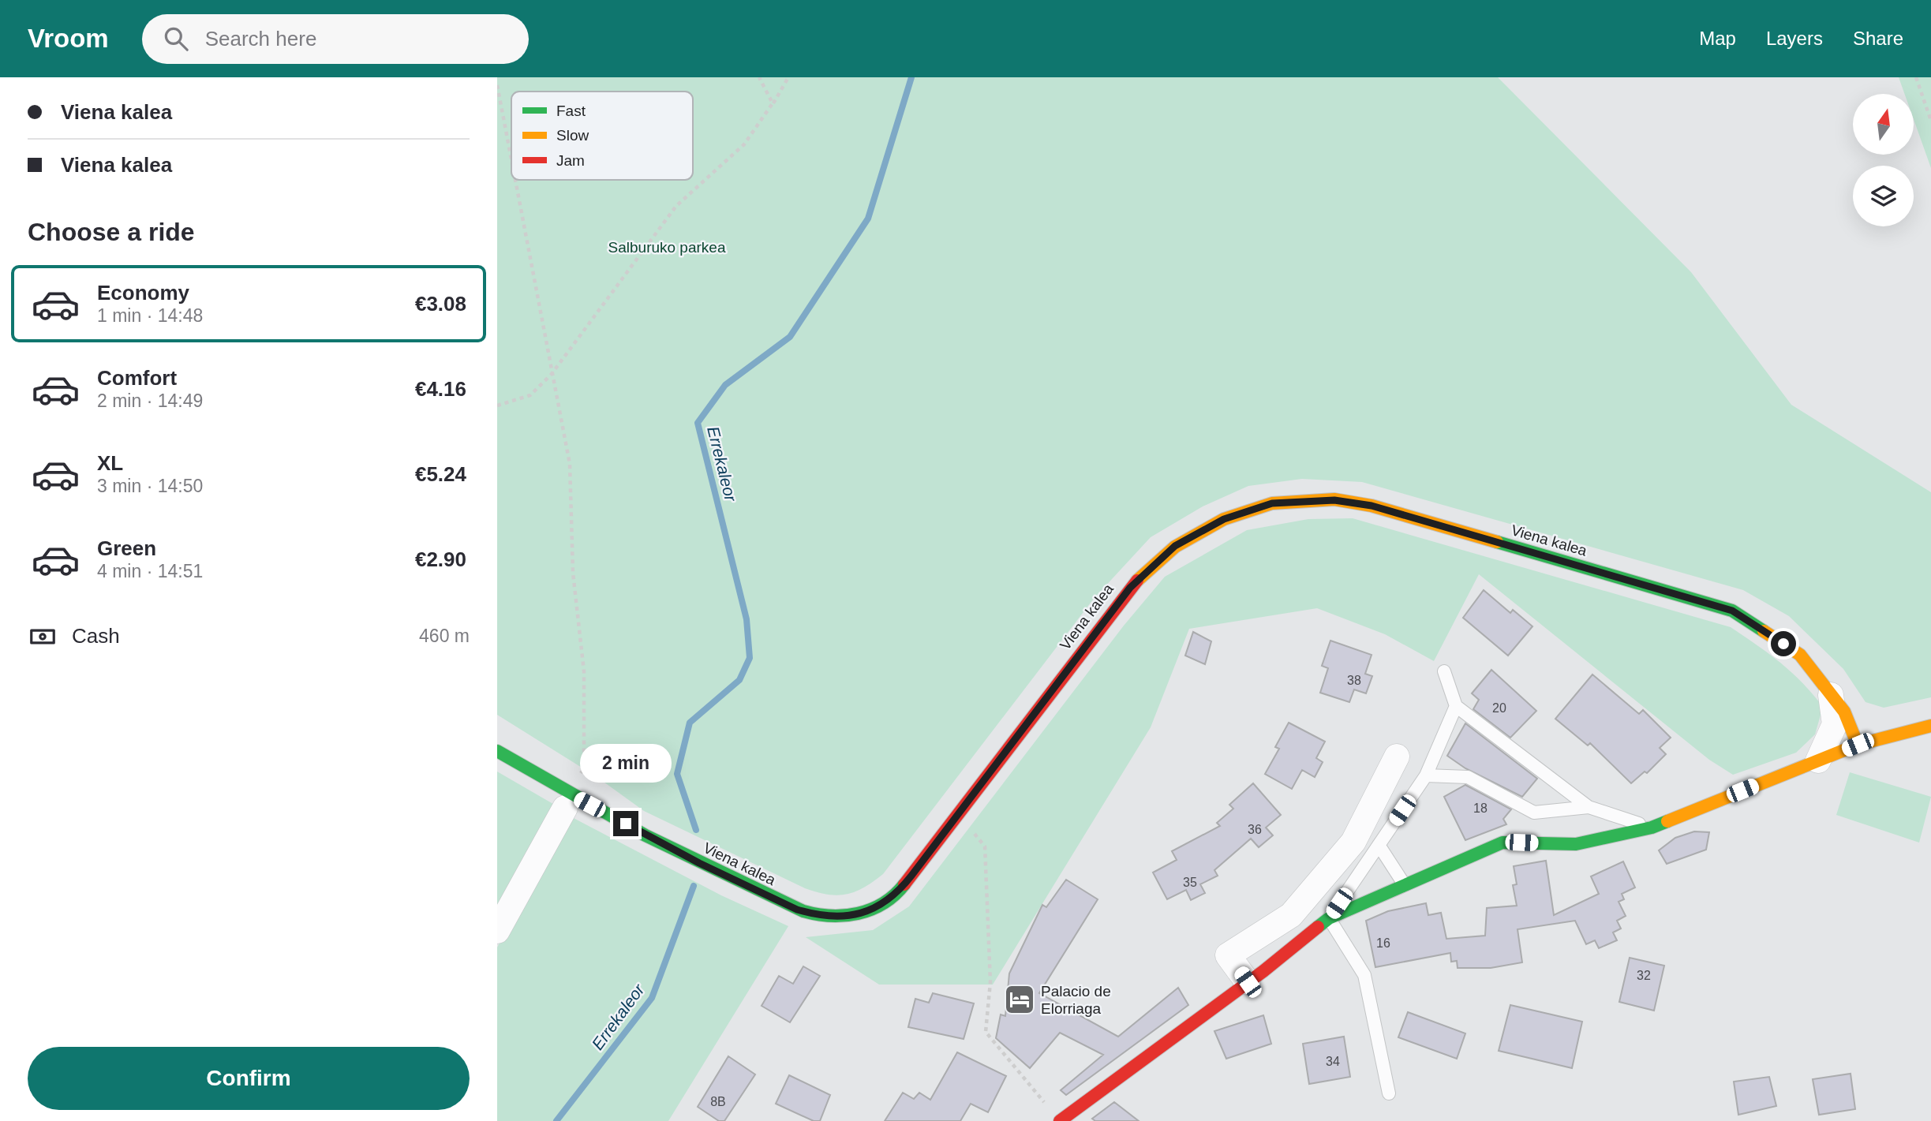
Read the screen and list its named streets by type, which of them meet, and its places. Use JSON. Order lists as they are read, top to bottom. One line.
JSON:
{"streets":{"street":["Viena kalea"]},"water":["Errekaleor"],"parks":["Salburuko parkea"],"places":{"hotel":["Palacio de Elorriaga"]},"house_numbers":["38","20","18","36","35","16","32","34","8B"],"legend":["Fast","Slow","Jam"],"north":"top","page":{"header":"Vroom","search":"Search here","nav":["Map","Layers","Share"],"banner":["Viena kalea","Viena kalea"],"heading":"Choose a ride","list":[{"name":"Economy","note":"1 min · 14:48","value":"€3.08"},{"name":"Comfort","note":"2 min · 14:49","value":"€4.16"},{"name":"XL","note":"3 min · 14:50","value":"€5.24"},{"name":"Green","note":"4 min · 14:51","value":"€2.90"}],"pay":["Cash","460 m"],"bubble":"2 min","buttons":"Confirm"}}
